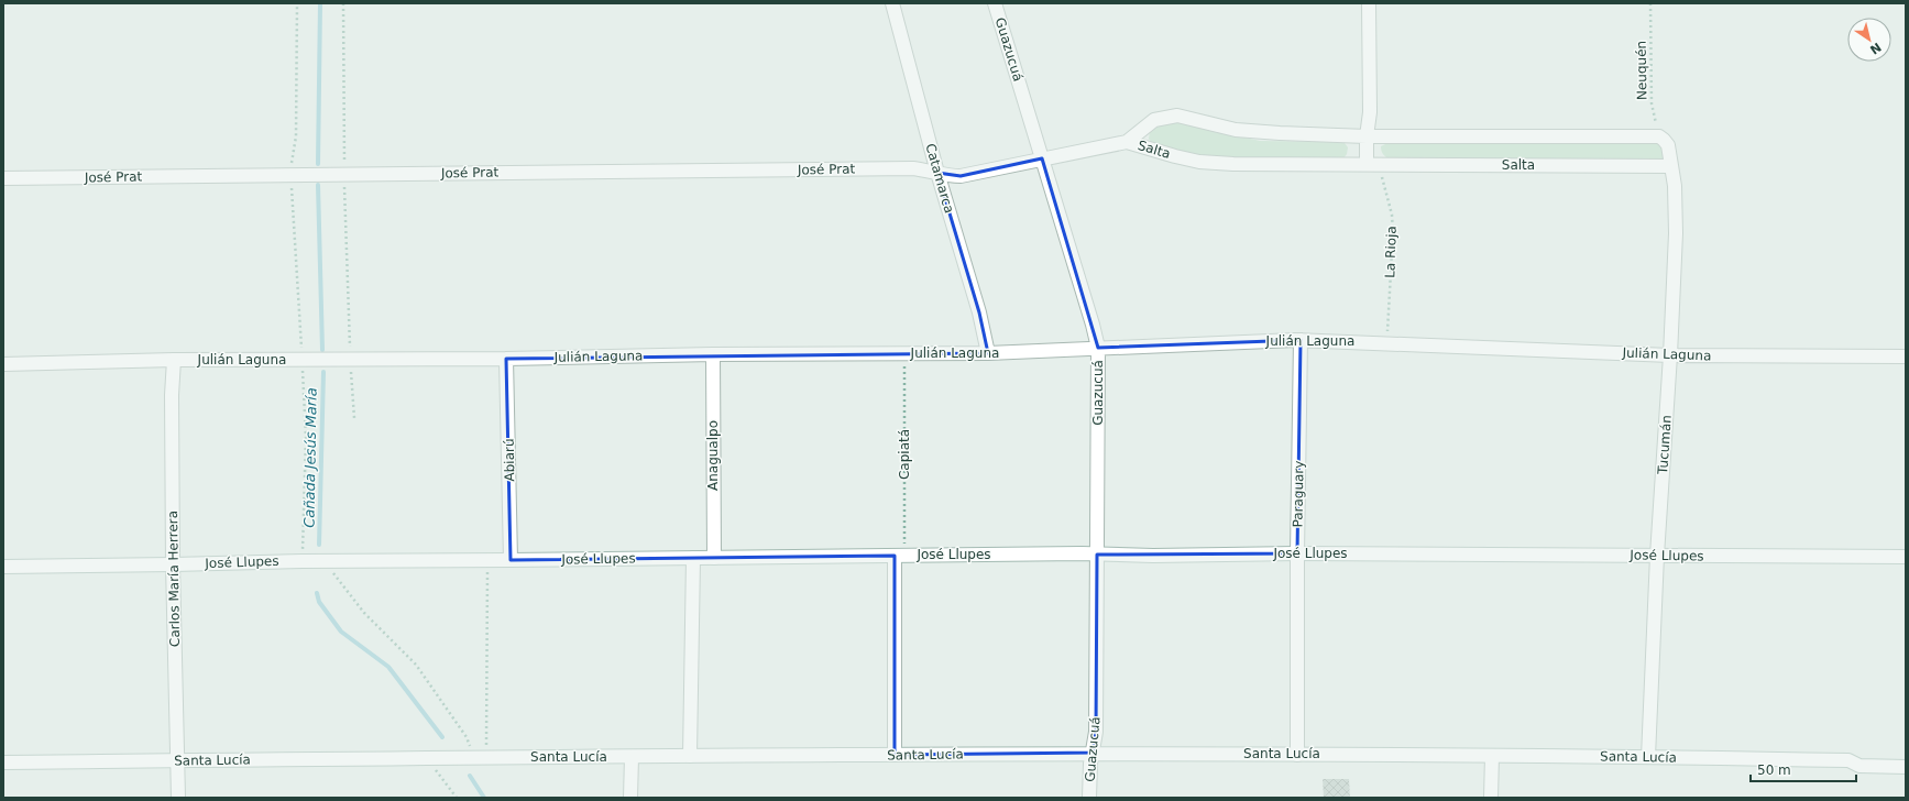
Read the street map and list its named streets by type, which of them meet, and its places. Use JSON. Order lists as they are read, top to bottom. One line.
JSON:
{"streets":{"street":["Guazucuá","Salta","José Prat","Catamarca","Julián Laguna","Tucumán","Anagualpo","Abiarú","Paraguary","José Llupes","Carlos María Herrera","Santa Lucía"],"path":["Neuquén","La Rioja","Capiatá"]},"crossings":[["Guazucuá","Salta"],["Guazucuá","Julián Laguna"],["Guazucuá","José Llupes"],["Guazucuá","Santa Lucía"],["Neuquén","Salta"],["Neuquén","Tucumán"],["Salta","José Prat"],["Salta","Catamarca"],["Salta","La Rioja"],["Salta","Tucumán"],["José Prat","Catamarca"],["Catamarca","Julián Laguna"],["La Rioja","Julián Laguna"],["Julián Laguna","Tucumán"],["Julián Laguna","Capiatá"],["Julián Laguna","Anagualpo"],["Julián Laguna","Abiarú"],["Julián Laguna","Paraguary"],["Julián Laguna","Carlos María Herrera"],["Tucumán","José Llupes"],["Tucumán","Santa Lucía"],["Capiatá","José Llupes"],["Anagualpo","José Llupes"],["Abiarú","José Llupes"],["Paraguary","José Llupes"],["Paraguary","Santa Lucía"],["José Llupes","Carlos María Herrera"],["Carlos María Herrera","Santa Lucía"]],"water":["Cañada Jesús María"],"scale_bar":"50 m","north":"bottom right"}
